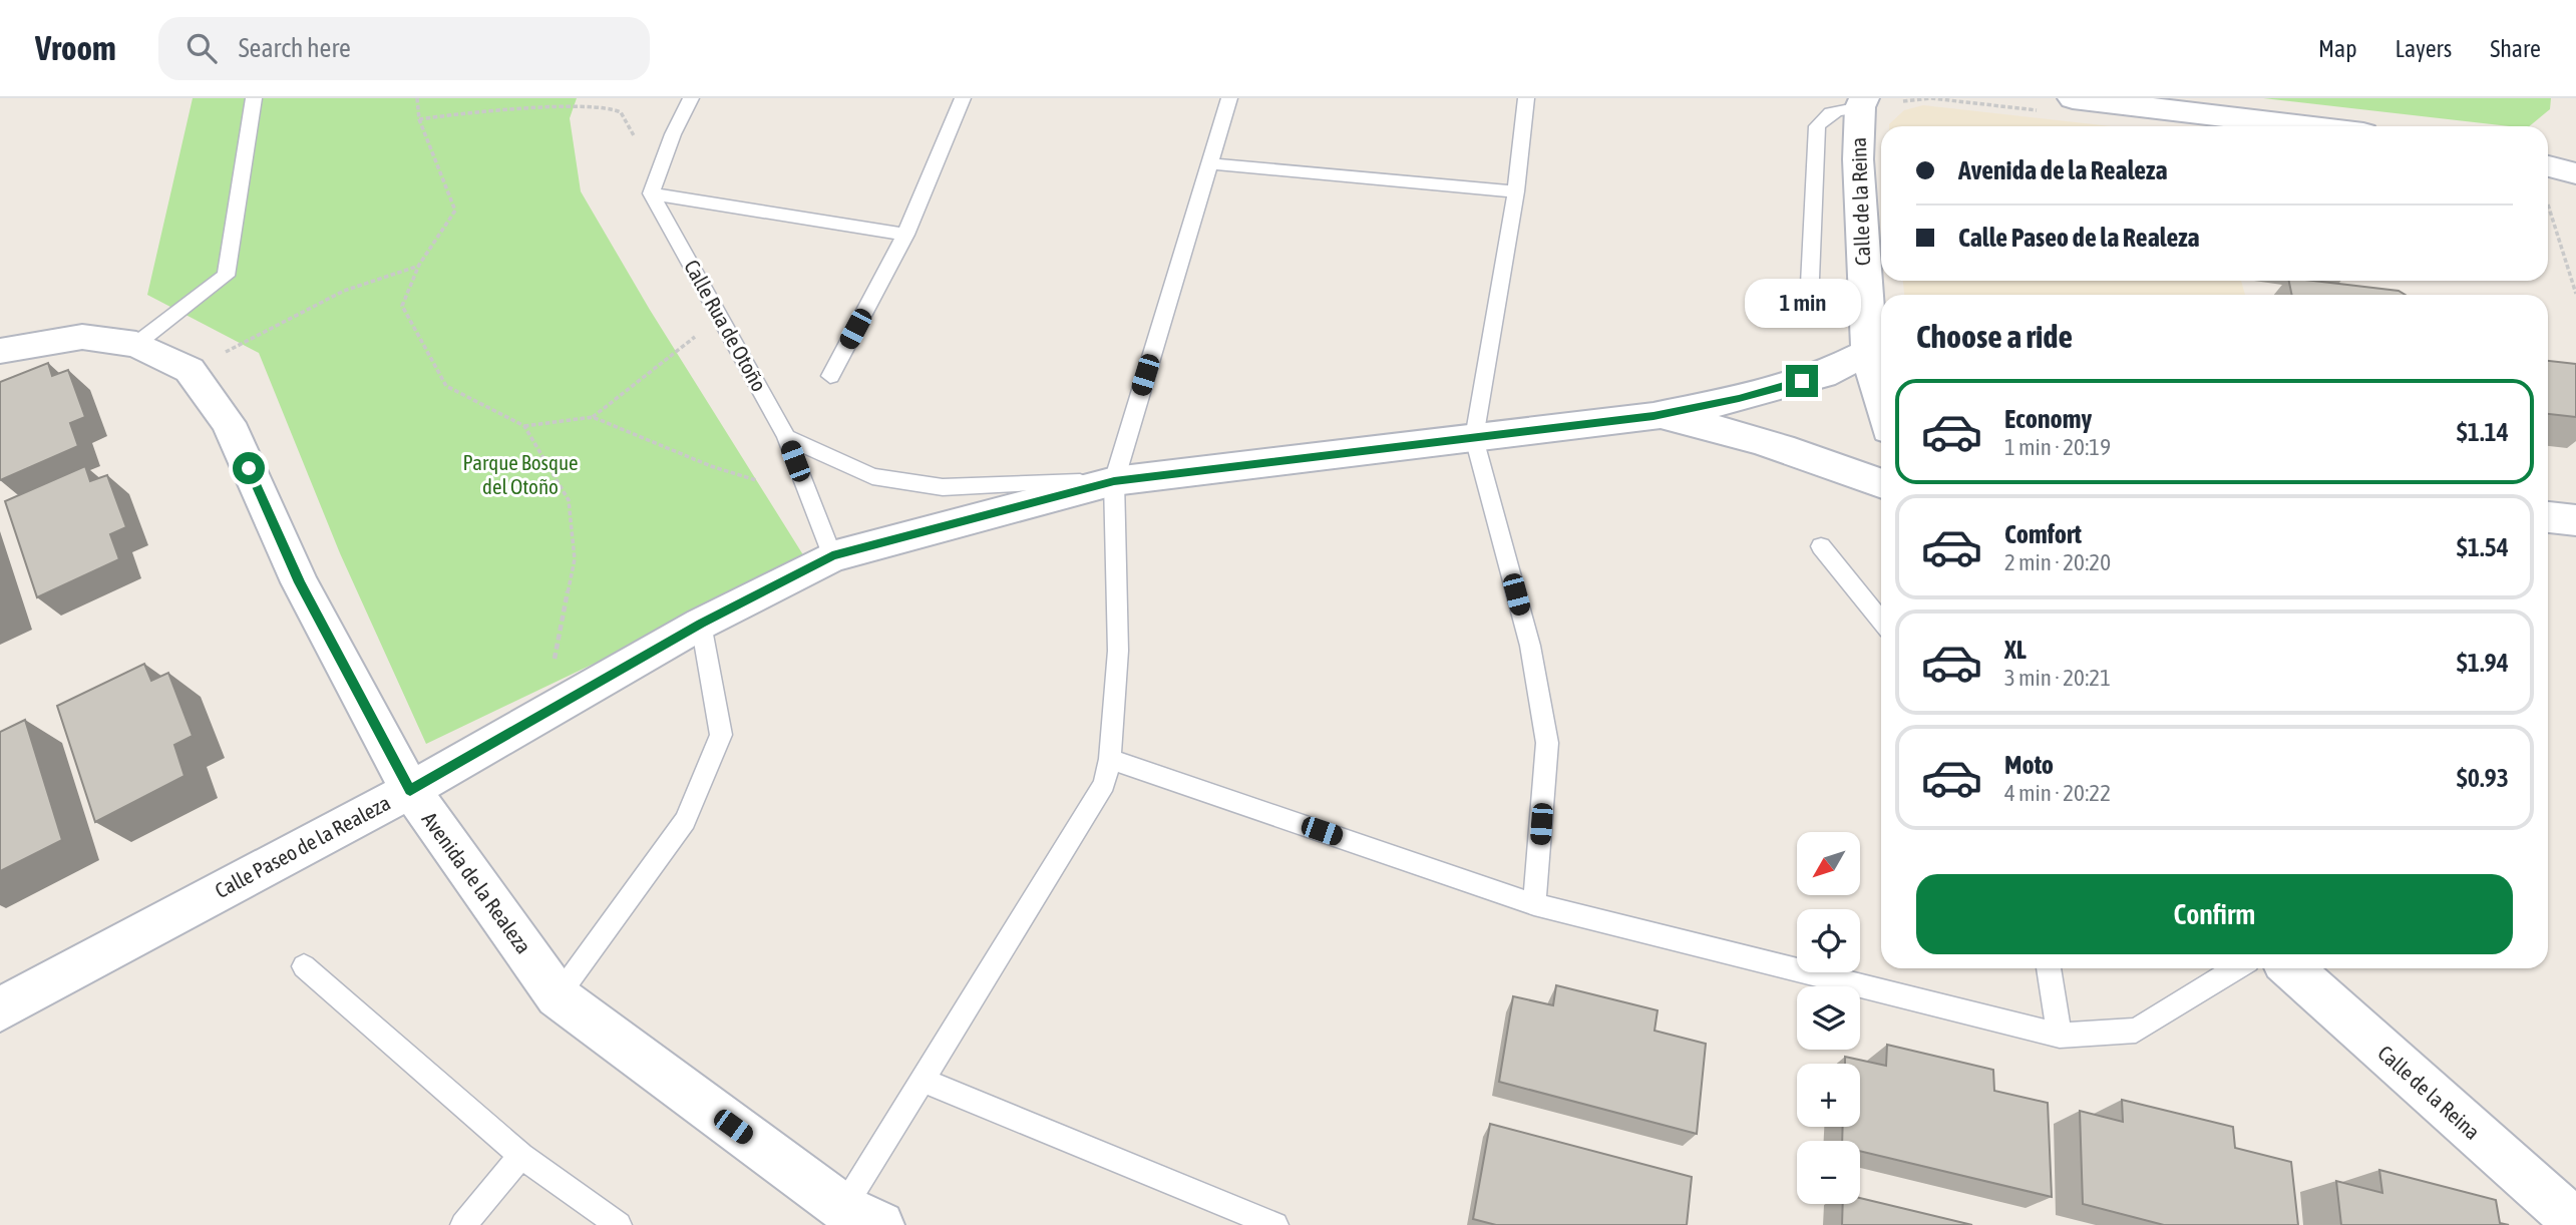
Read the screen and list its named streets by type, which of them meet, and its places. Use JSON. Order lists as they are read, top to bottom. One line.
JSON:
{"streets":{"street":["Calle de la Reina","Calle Paseo de la Realeza","Avenida de la Realeza"],"lane":["Calle Rua de Otoño"]},"crossings":[["Calle de la Reina","Calle Paseo de la Realeza"],["Calle Rua de Otoño","Calle Paseo de la Realeza"],["Calle Paseo de la Realeza","Avenida de la Realeza"]],"parks":["Parque Bosque del Otoño"],"north":"bottom left","page":{"header":"Vroom","search":"Search here","nav":["Map","Layers","Share"],"banner":["Avenida de la Realeza","Calle Paseo de la Realeza"],"bubble":"1 min","heading":"Choose a ride","list":[{"name":"Economy","note":"1 min · 20:19","value":"$1.14"},{"name":"Comfort","note":"2 min · 20:20","value":"$1.54"},{"name":"XL","note":"3 min · 20:21","value":"$1.94"},{"name":"Moto","note":"4 min · 20:22","value":"$0.93"}],"map_buttons":["+","−"],"buttons":"Confirm"}}
